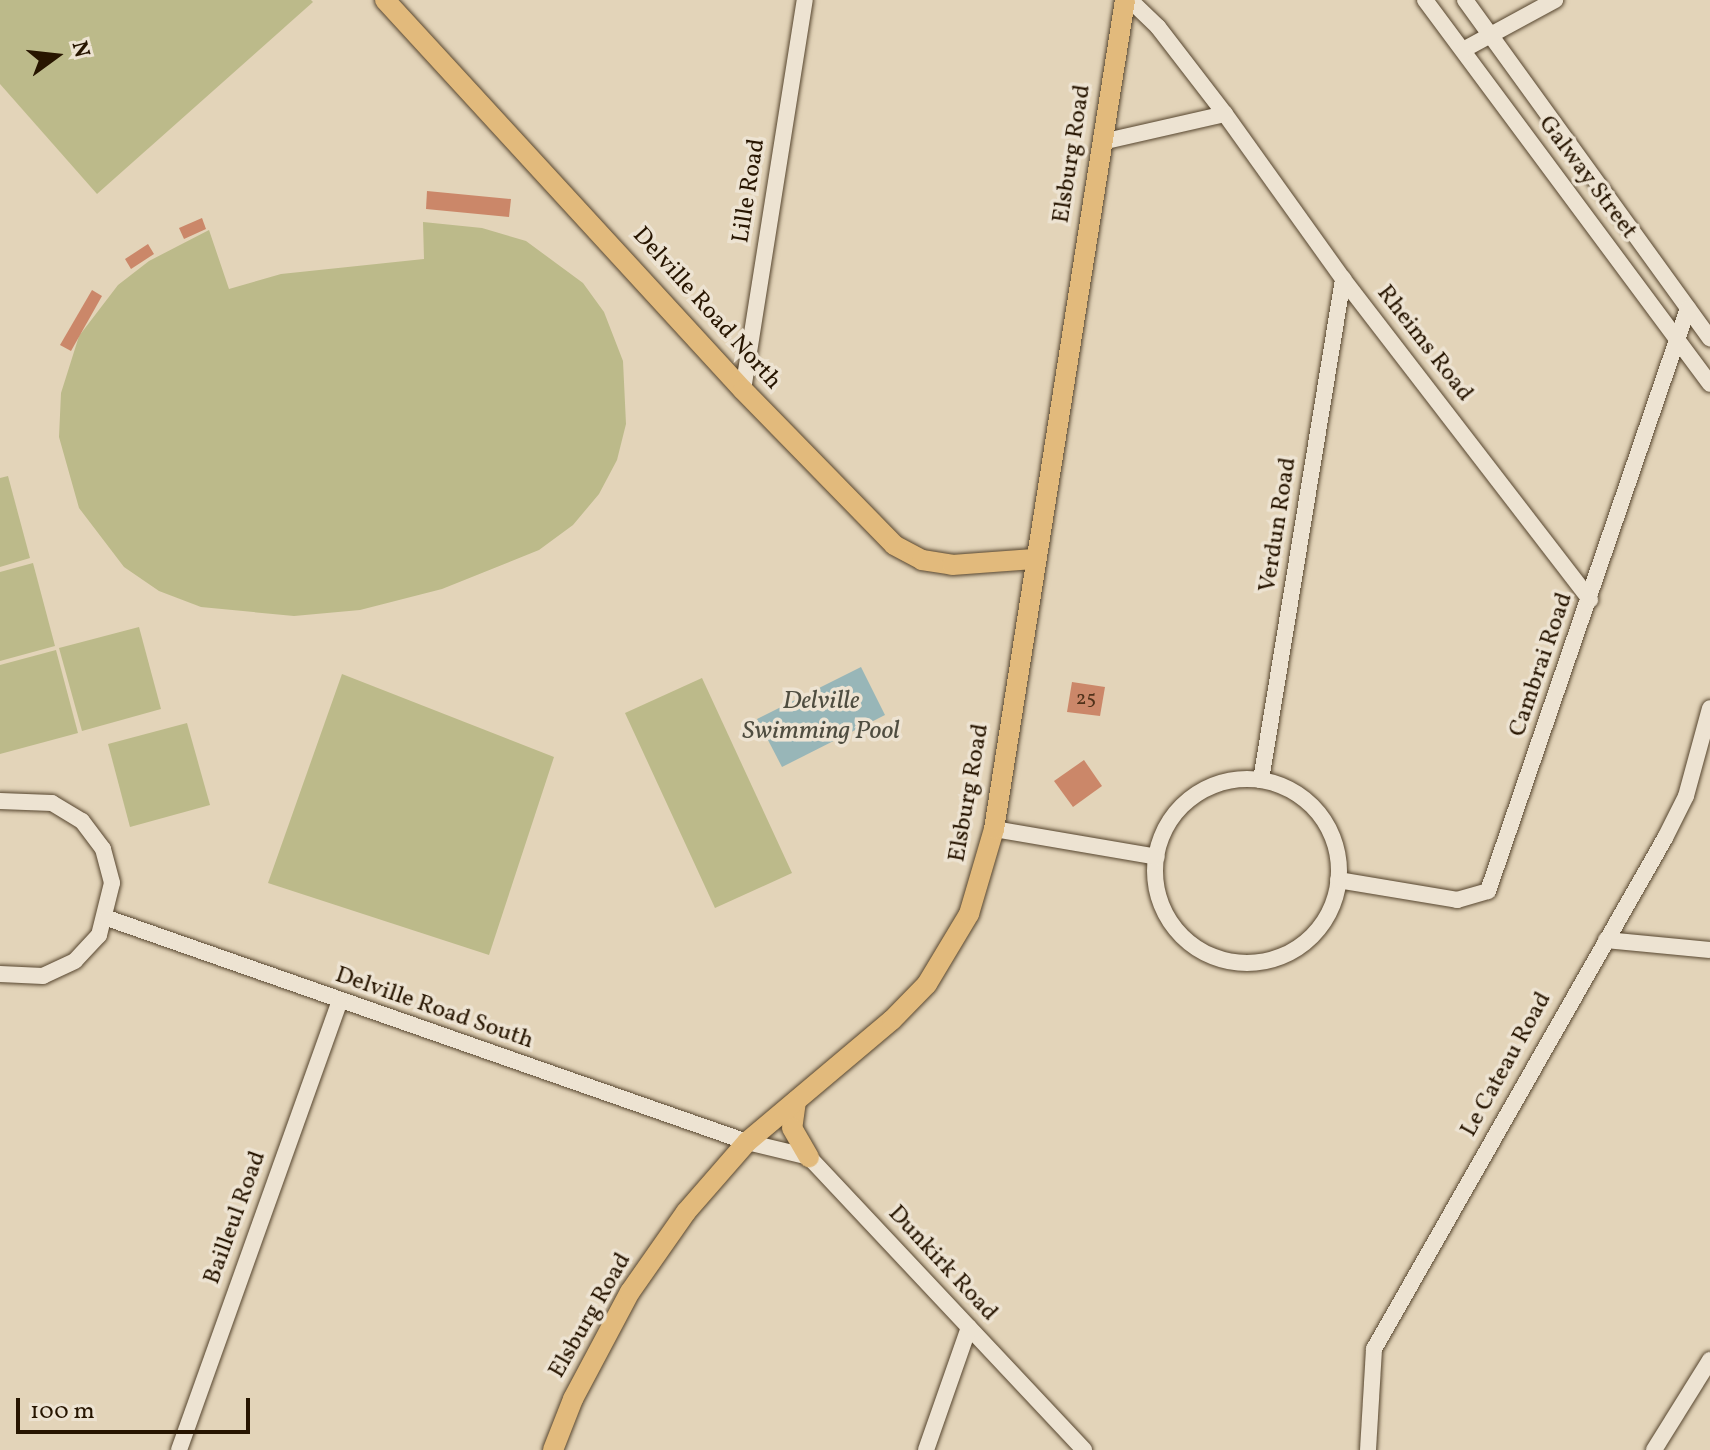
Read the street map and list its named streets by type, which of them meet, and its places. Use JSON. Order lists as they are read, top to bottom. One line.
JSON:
{"streets":{"main road":["Elsburg Road","Delville Road North"],"street":["Galway Street","Lille Road","Rheims Road","Verdun Road","Cambrai Road","Delville Road South","Le Cateau Road","Bailleul Road","Dunkirk Road"]},"crossings":[["Elsburg Road","Delville Road North"],["Elsburg Road","Rheims Road"],["Elsburg Road","Delville Road South"],["Galway Street","Cambrai Road"],["Lille Road","Delville Road North"],["Rheims Road","Verdun Road"],["Rheims Road","Cambrai Road"],["Verdun Road","Cambrai Road"],["Delville Road South","Bailleul Road"]],"water":["Delville Swimming Pool"],"house_numbers":["25"],"scale_bar":"100 m","north":"right"}
